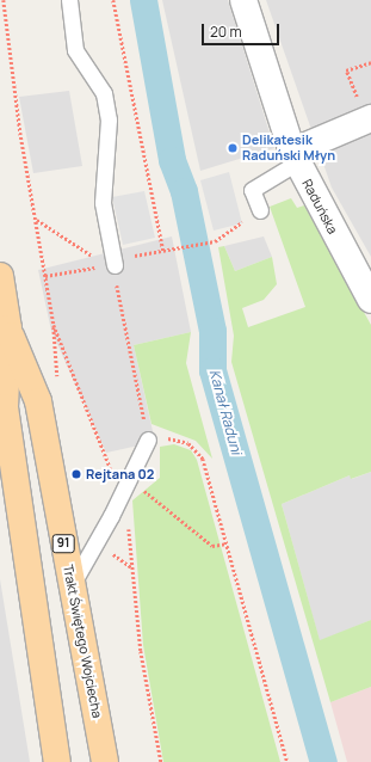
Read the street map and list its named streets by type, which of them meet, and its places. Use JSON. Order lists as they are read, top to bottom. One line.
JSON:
{"streets":{"main road":["91","Trakt Świętego Wojciecha"],"street":["Raduńska"]},"water":["Kanał Raduni"],"places":["Delikatesik Raduński Młyn","Rejtana 02"],"scale_bar":"20 m"}
